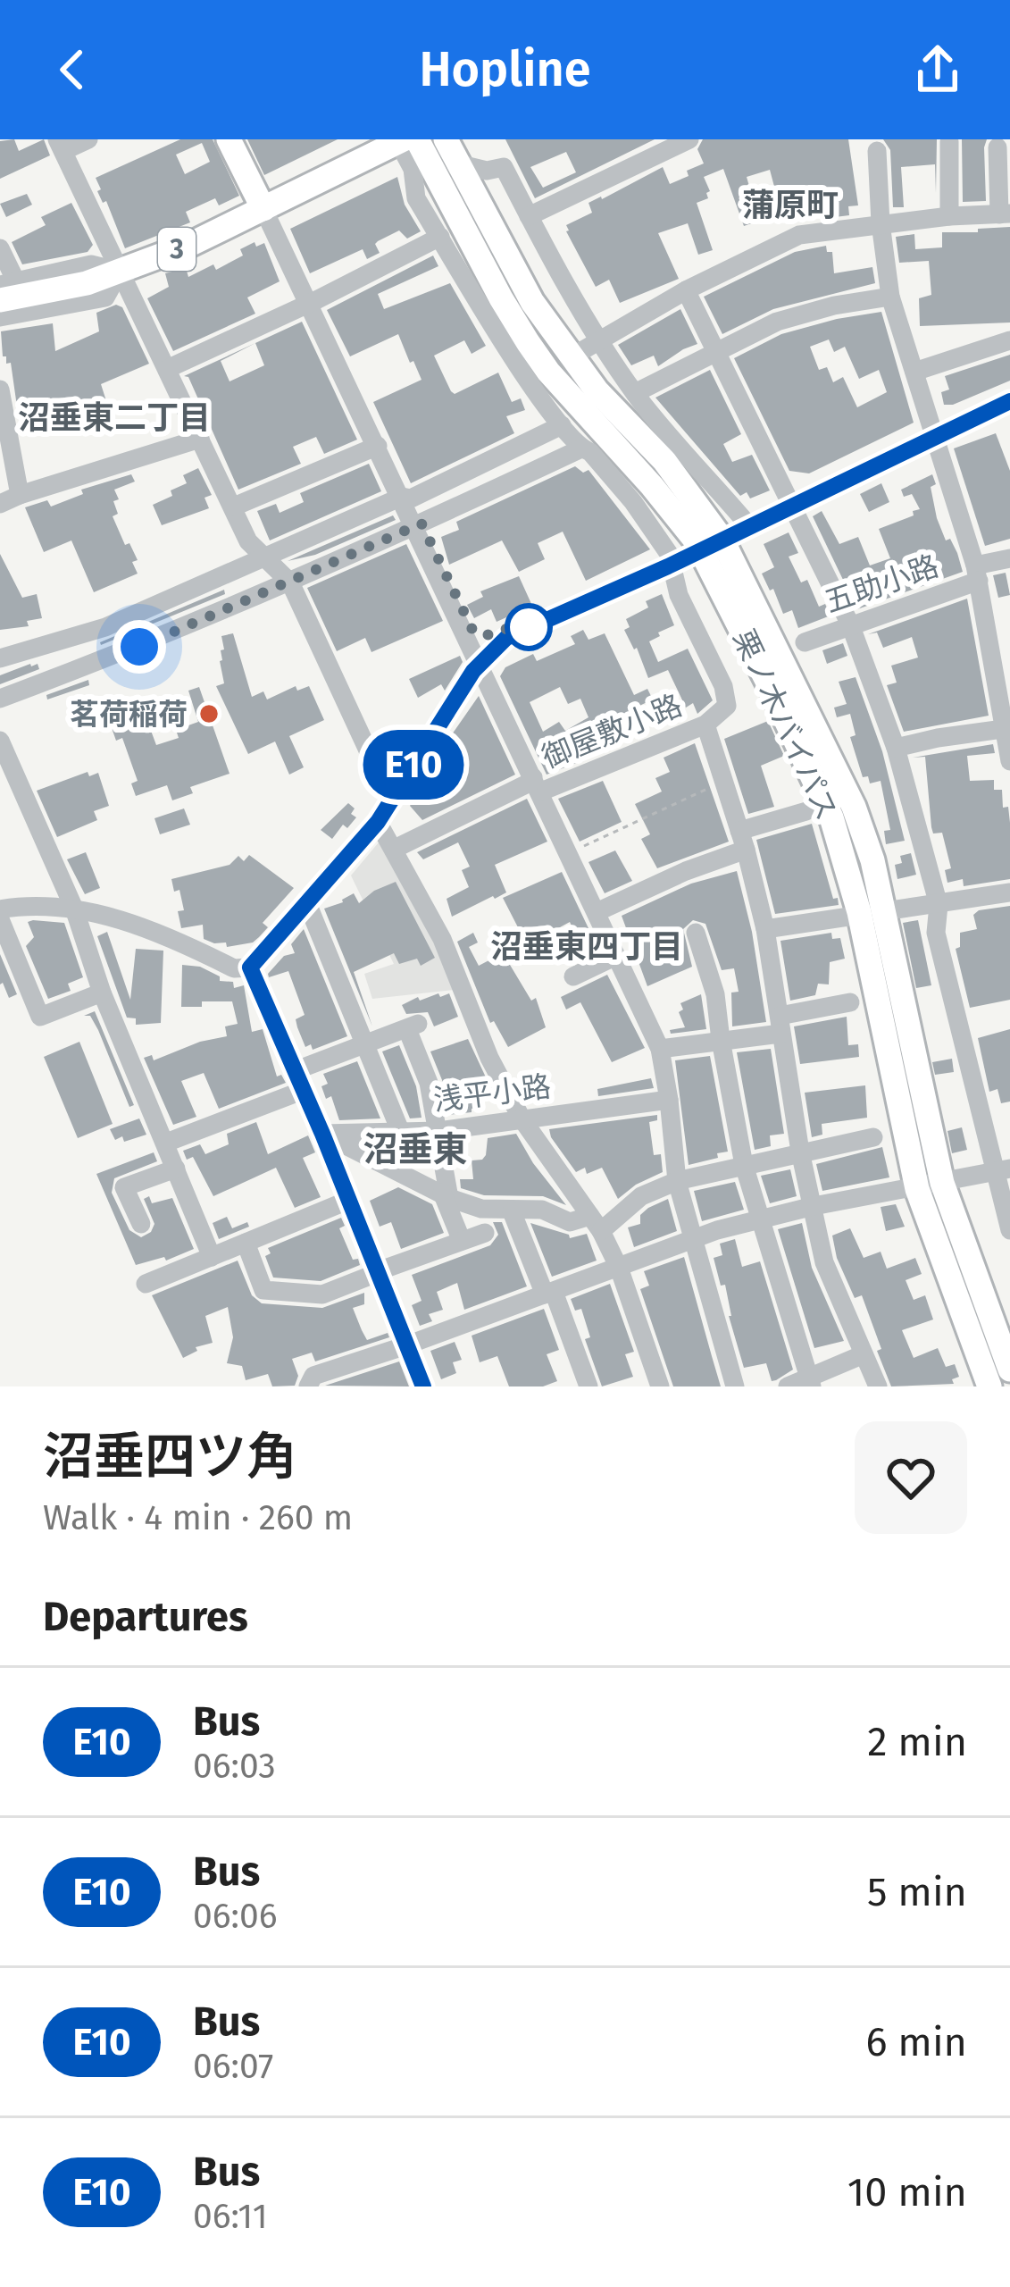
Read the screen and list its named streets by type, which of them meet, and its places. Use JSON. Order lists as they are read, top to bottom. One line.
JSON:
{"streets":{"main road":["3","栗ノ木バイパス"],"street":["五助小路","御屋敷小路","浅平小路"]},"crossings":[["3","栗ノ木バイパス"]],"districts":["蒲原町","沼垂東二丁目","沼垂東四丁目","沼垂東"],"places":["茗荷稲荷"],"lines":["bus line E10"],"page":{"header":"Hopline","on_map":"E10","heading":[["沼垂四ツ角","Walk · 4 min · 260 m"],"Departures"],"list":[{"mark":"E10","name":"Bus","note":"06:03","value":"2 min"},{"mark":"E10","name":"Bus","note":"06:06","value":"5 min"},{"mark":"E10","name":"Bus","note":"06:07","value":"6 min"},{"mark":"E10","name":"Bus","note":"06:11","value":"10 min"}]}}
